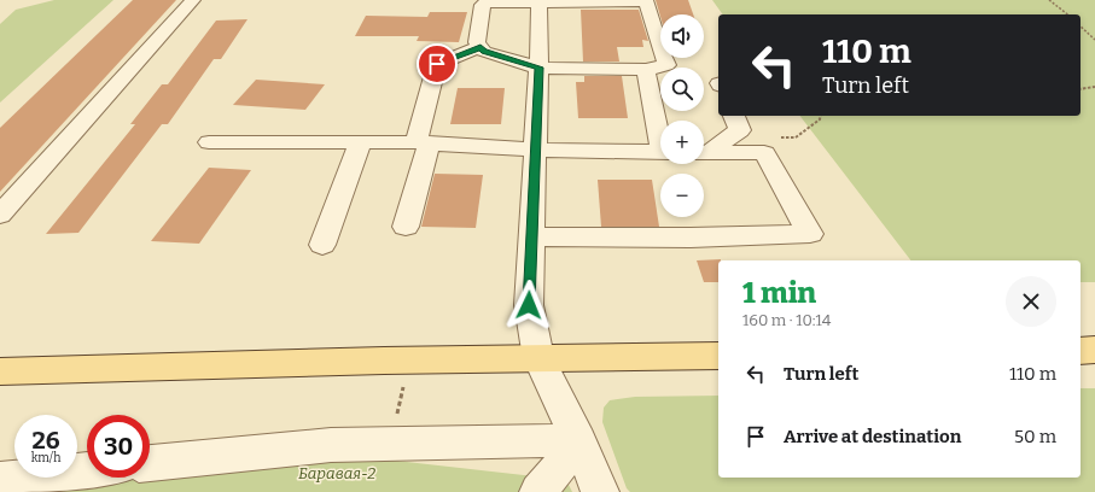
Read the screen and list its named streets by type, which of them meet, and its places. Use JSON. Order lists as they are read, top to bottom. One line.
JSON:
{"parks":["Баравая-2"],"page":{"map_buttons":["+","−"],"turn":["110 m","Turn left"],"heading":["1 min","160 m · 10:14"],"list":[{"name":"Turn left","value":"110 m"},{"name":"Arrive at destination","value":"50 m"}],"speed":"26 km/h","limit":"30"}}
